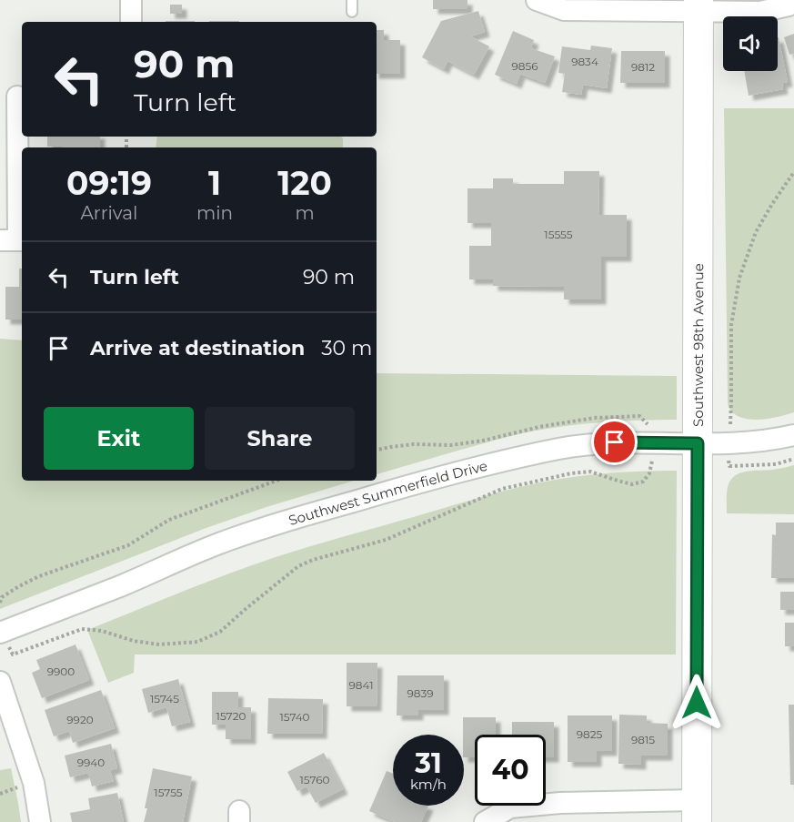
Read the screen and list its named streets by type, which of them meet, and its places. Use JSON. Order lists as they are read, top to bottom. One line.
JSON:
{"streets":{"street":["Southwest 98th Avenue","Southwest Summerfield Drive"]},"crossings":[["Southwest 98th Avenue","Southwest Summerfield Drive"]],"house_numbers":["9834","9856","9812","15555","9900","9841","9839","15745","15720","15740","9920","9825","9815","9940","15760","15755"],"page":{"turn":["90 m","Turn left"],"eta":["09:19","Arrival","1","min","120","m"],"list":[{"name":"Turn left","value":"90 m"},{"name":"Arrive at destination","value":"30 m"}],"buttons":["Exit","Share"],"speed":"31 km/h","limit":"40"}}
